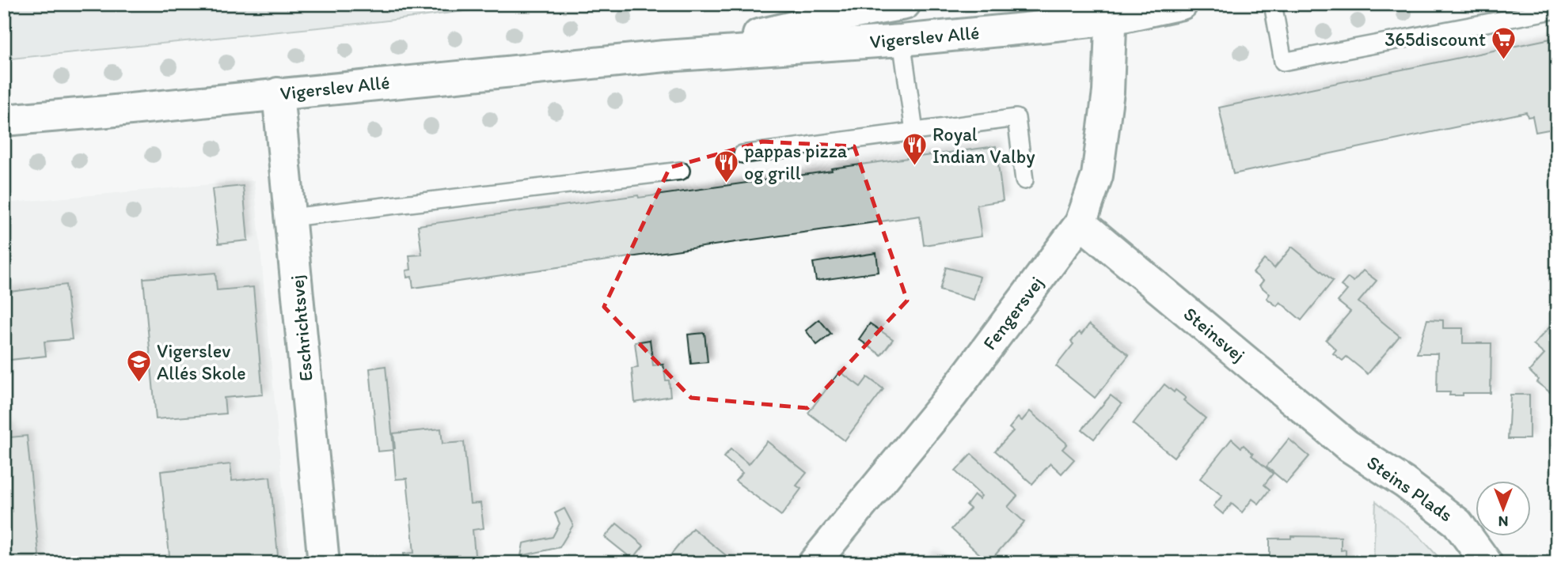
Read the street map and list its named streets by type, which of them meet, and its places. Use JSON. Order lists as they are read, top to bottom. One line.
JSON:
{"streets":{"street":["Vigerslev Allé","Fengersvej","Eschrichtsvej","Steinsvej","Steins Plads"]},"crossings":[["Vigerslev Allé","Fengersvej"],["Vigerslev Allé","Eschrichtsvej"],["Fengersvej","Steinsvej"],["Steinsvej","Steins Plads"]],"places":{"supermarket":["365discount"],"restaurant":["Royal Indian Valby","pappas pizza og grill"],"school or university":["Vigerslev Allés Skole"]},"north":"bottom"}
